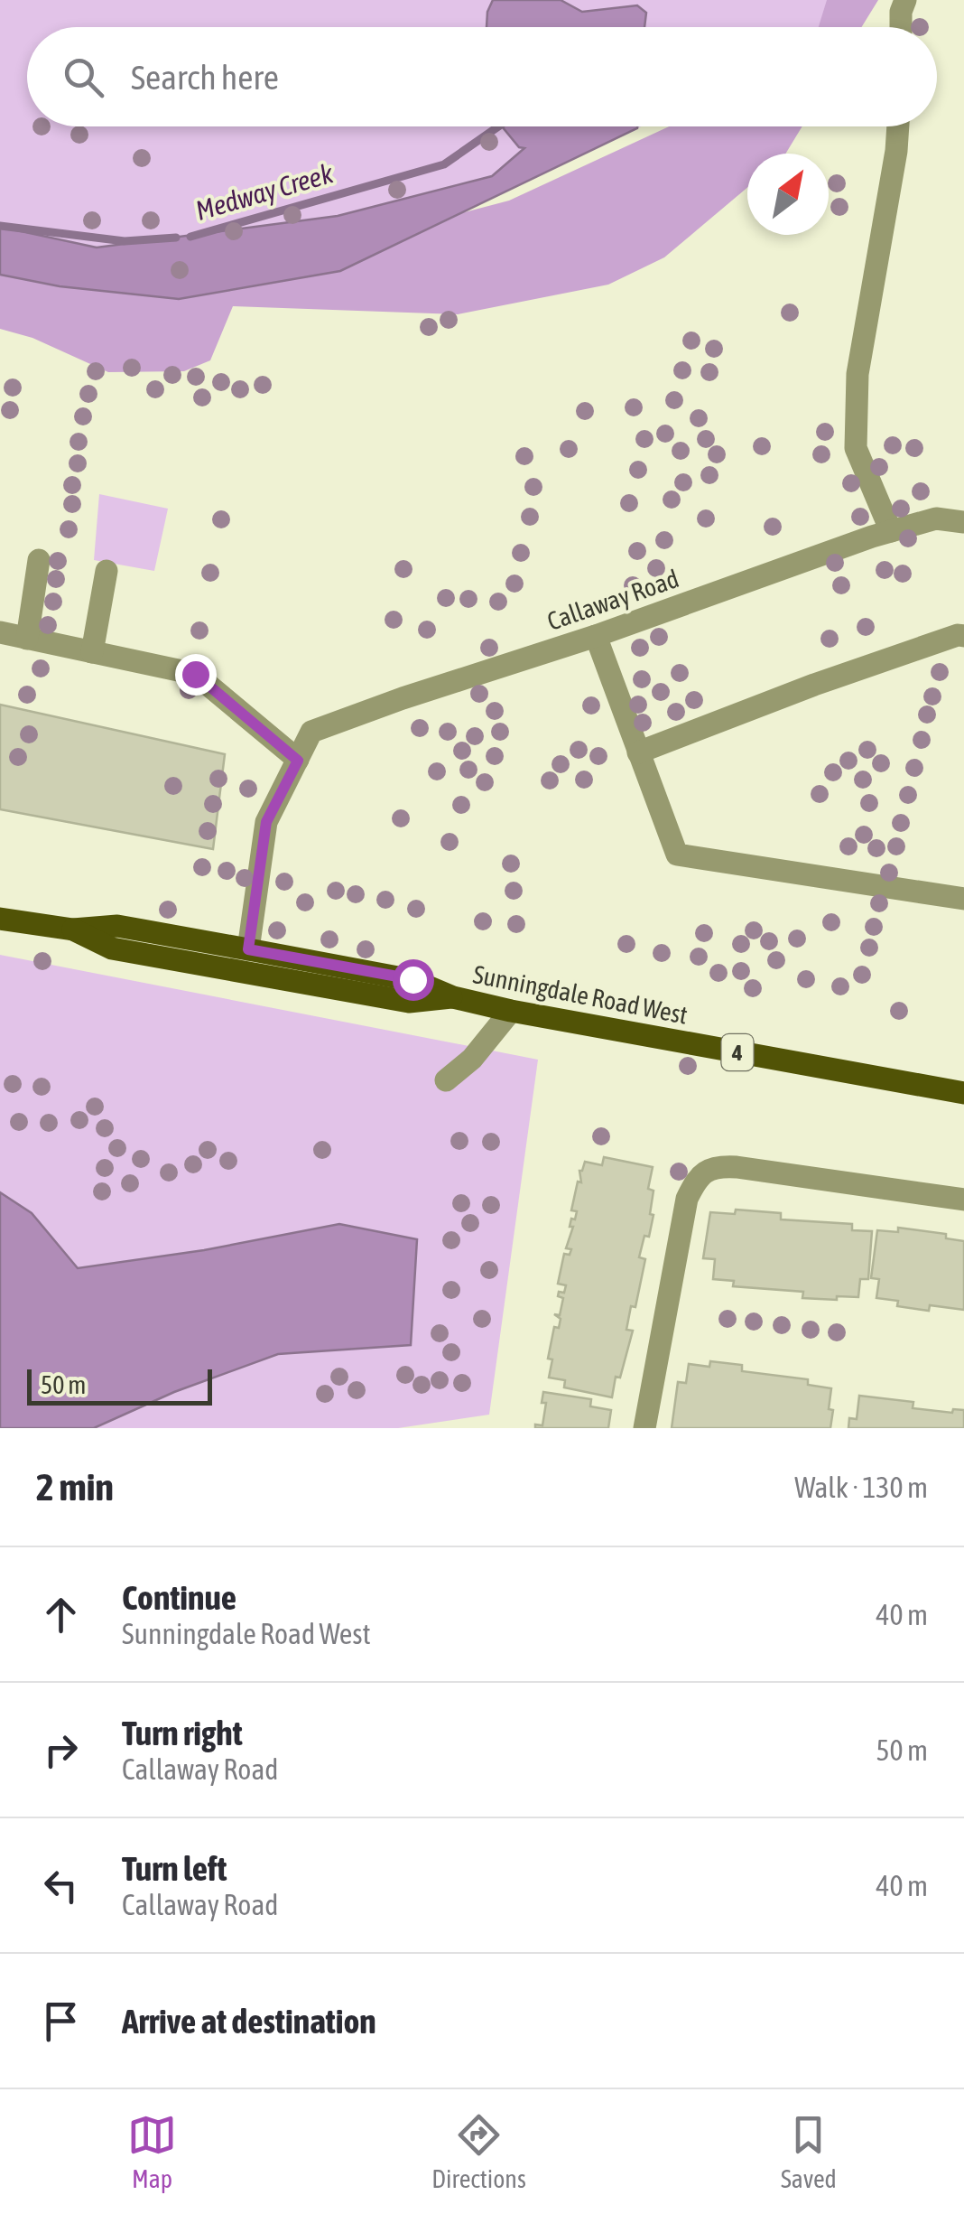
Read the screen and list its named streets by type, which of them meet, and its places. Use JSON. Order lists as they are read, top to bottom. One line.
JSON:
{"streets":{"main road":["Sunningdale Road West","4"],"street":["Callaway Road"]},"crossings":[["Callaway Road","Sunningdale Road West"]],"water":["Medway Creek"],"scale_bar":"50 m","north":"top right","page":{"search":"Search here","scale":"50 m","heading":["2 min","Walk · 130 m"],"list":[["Continue","Sunningdale Road West","40 m"],["Turn right","Callaway Road","50 m"],["Turn left","Callaway Road","40 m"],"Arrive at destination"],"nav":["Map","Directions","Saved"]}}
